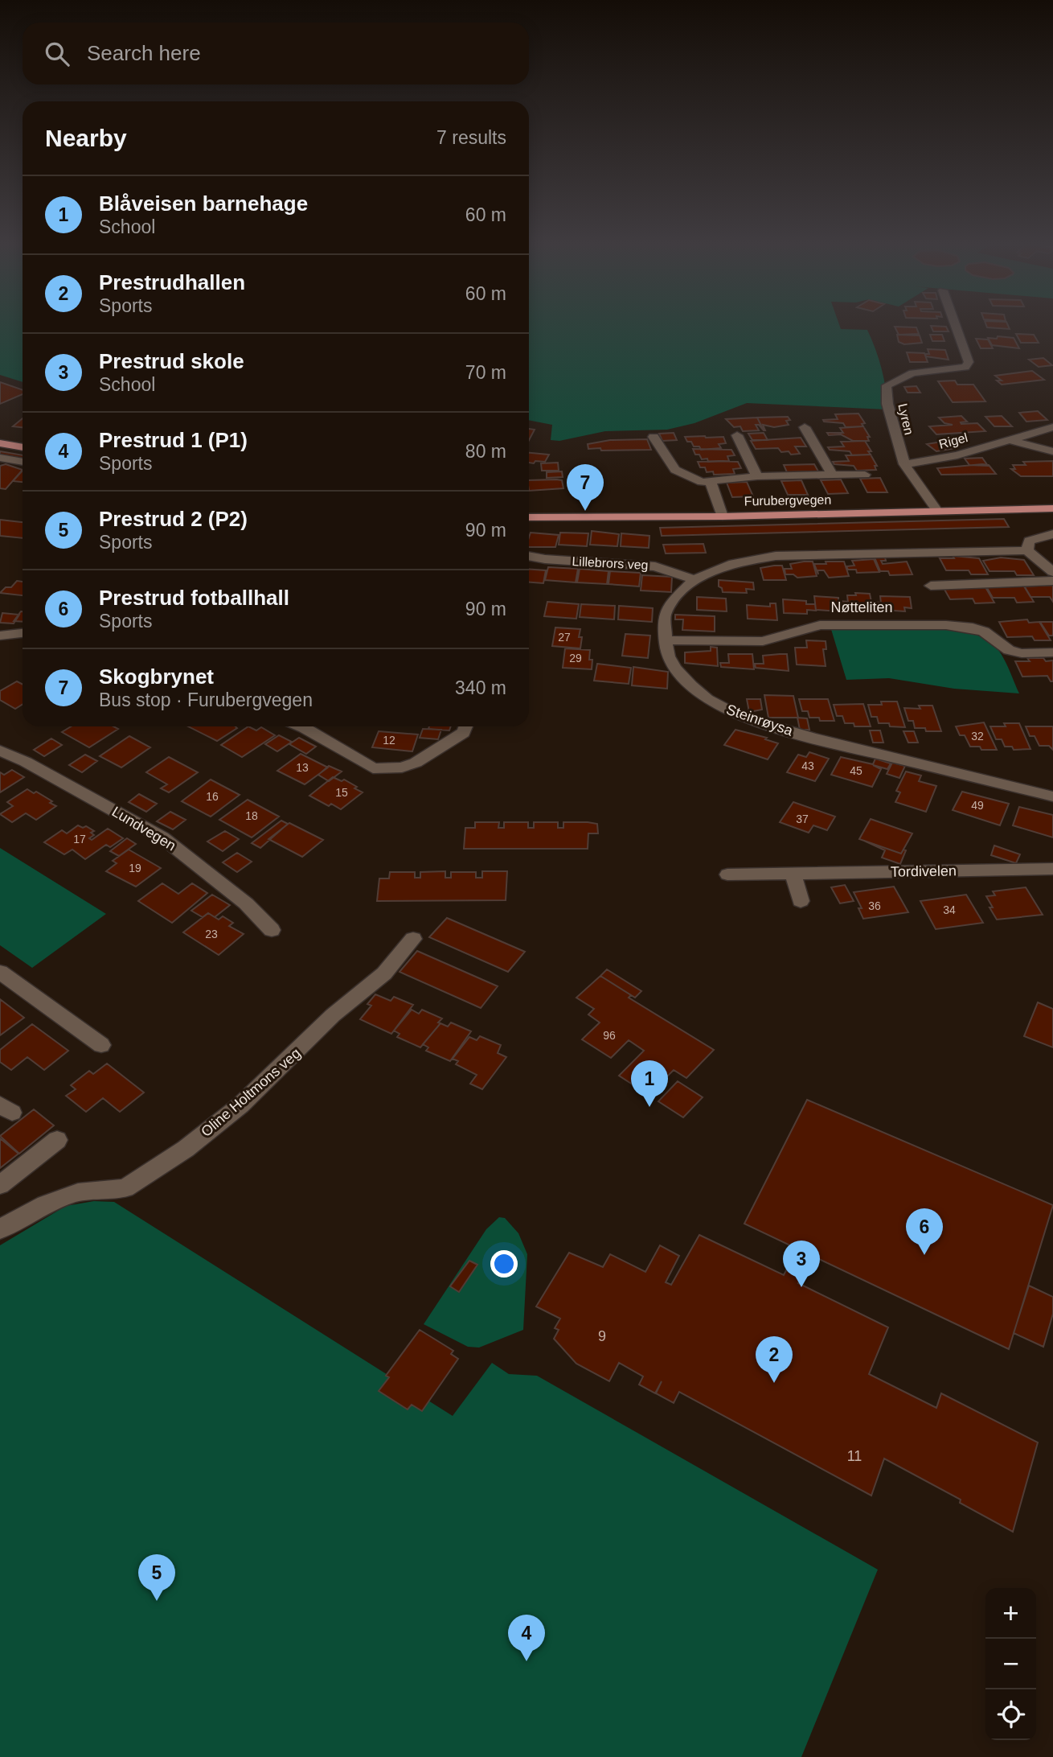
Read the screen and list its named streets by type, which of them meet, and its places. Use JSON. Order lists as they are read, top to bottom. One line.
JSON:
{"streets":{"main road":["Furubergvegen"],"street":["Lyren","Rigel","Lillebrors veg","Nøtteliten","Steinrøysa","Lundvegen","Tordivelen","Oline Holtmons veg"]},"crossings":[["Lyren","Rigel"],["Lyren","Furubergvegen"],["Lillebrors veg","Steinrøysa"],["Nøtteliten","Steinrøysa"]],"house_numbers":["27","29","32","12","43","13","45","15","16","49","18","37","17","19","36","34","23","96","9","11"],"page":{"search":"Search here","heading":["Nearby","7 results"],"list":[{"mark":"1","name":"Blåveisen barnehage","note":"School","value":"60 m"},{"mark":"2","name":"Prestrudhallen","note":"Sports","value":"60 m"},{"mark":"3","name":"Prestrud skole","note":"School","value":"70 m"},{"mark":"4","name":"Prestrud 1 (P1)","note":"Sports","value":"80 m"},{"mark":"5","name":"Prestrud 2 (P2)","note":"Sports","value":"90 m"},{"mark":"6","name":"Prestrud fotballhall","note":"Sports","value":"90 m"},{"mark":"7","name":"Skogbrynet","note":"Bus stop · Furubergvegen","value":"340 m"}],"pins":["7","1","6","3","2","5","4"],"map_buttons":["+","−"]}}
